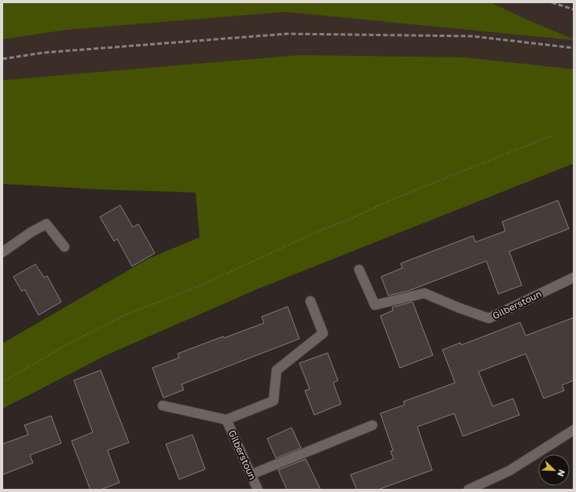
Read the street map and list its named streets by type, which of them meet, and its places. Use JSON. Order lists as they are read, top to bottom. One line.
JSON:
{"streets":{"street":["Gilberstoun"]},"north":"bottom right"}
